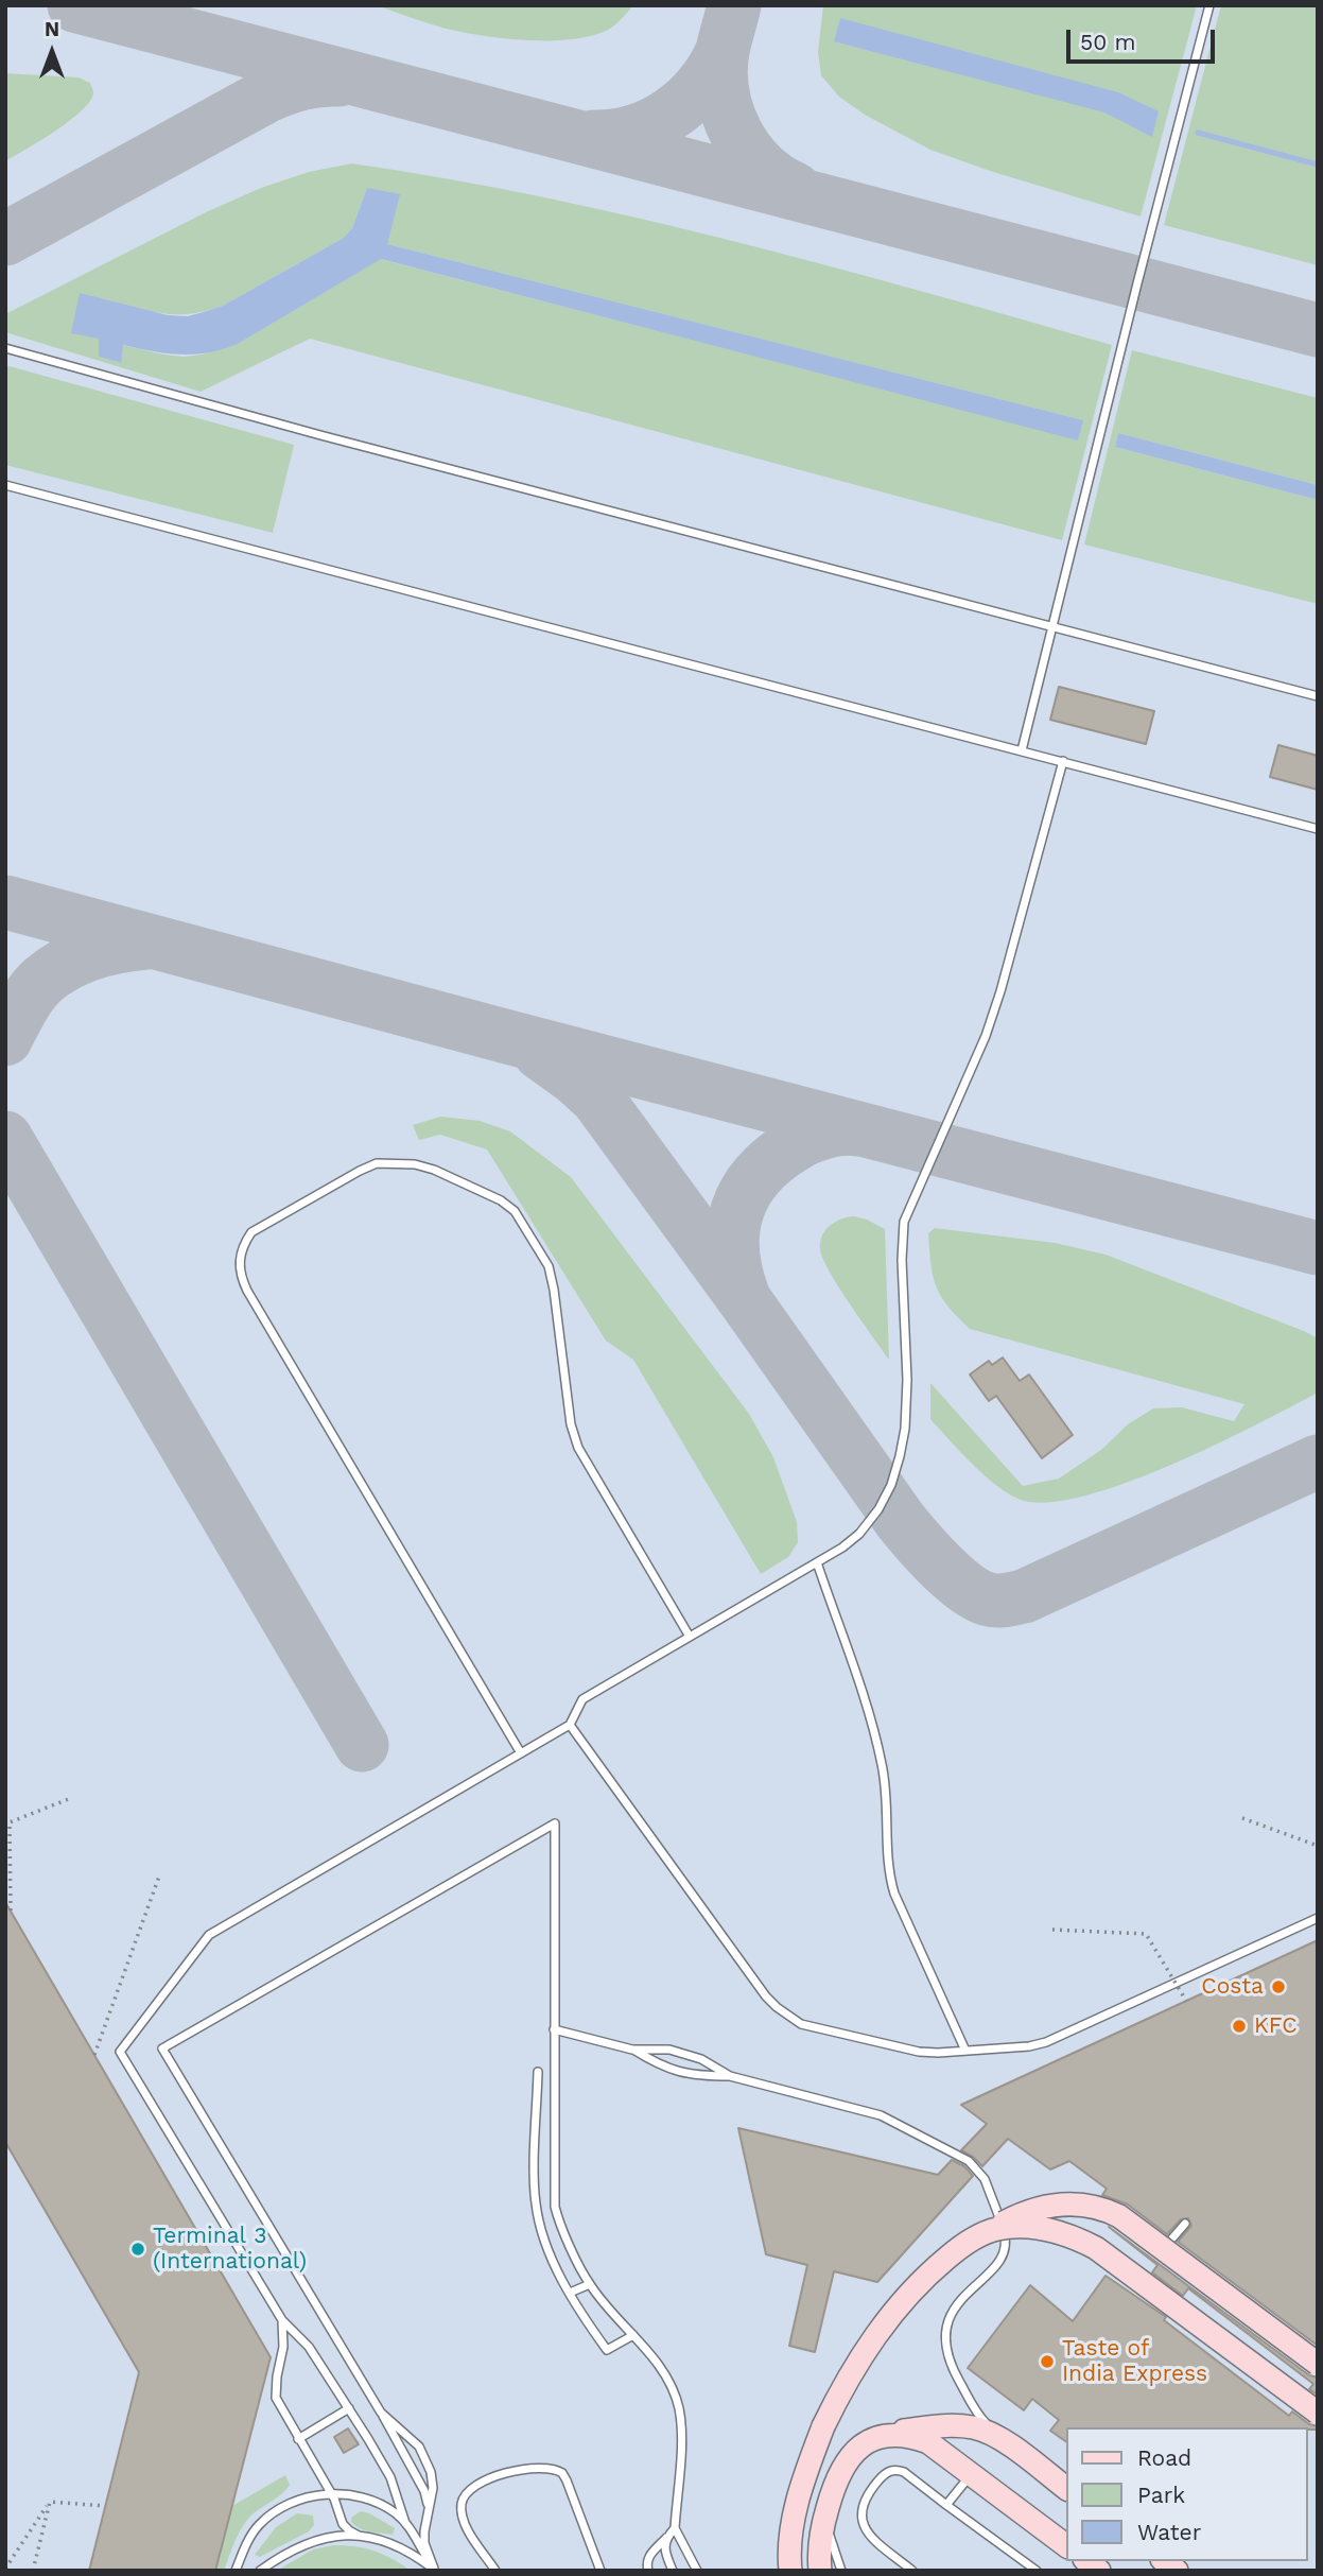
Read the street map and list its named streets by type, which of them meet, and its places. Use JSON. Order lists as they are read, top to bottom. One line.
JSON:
{"places":["Costa","KFC","Terminal 3 (International)","Taste of India Express"],"legend":["Road","Park","Water"],"scale_bar":"50 m","north":"top"}
